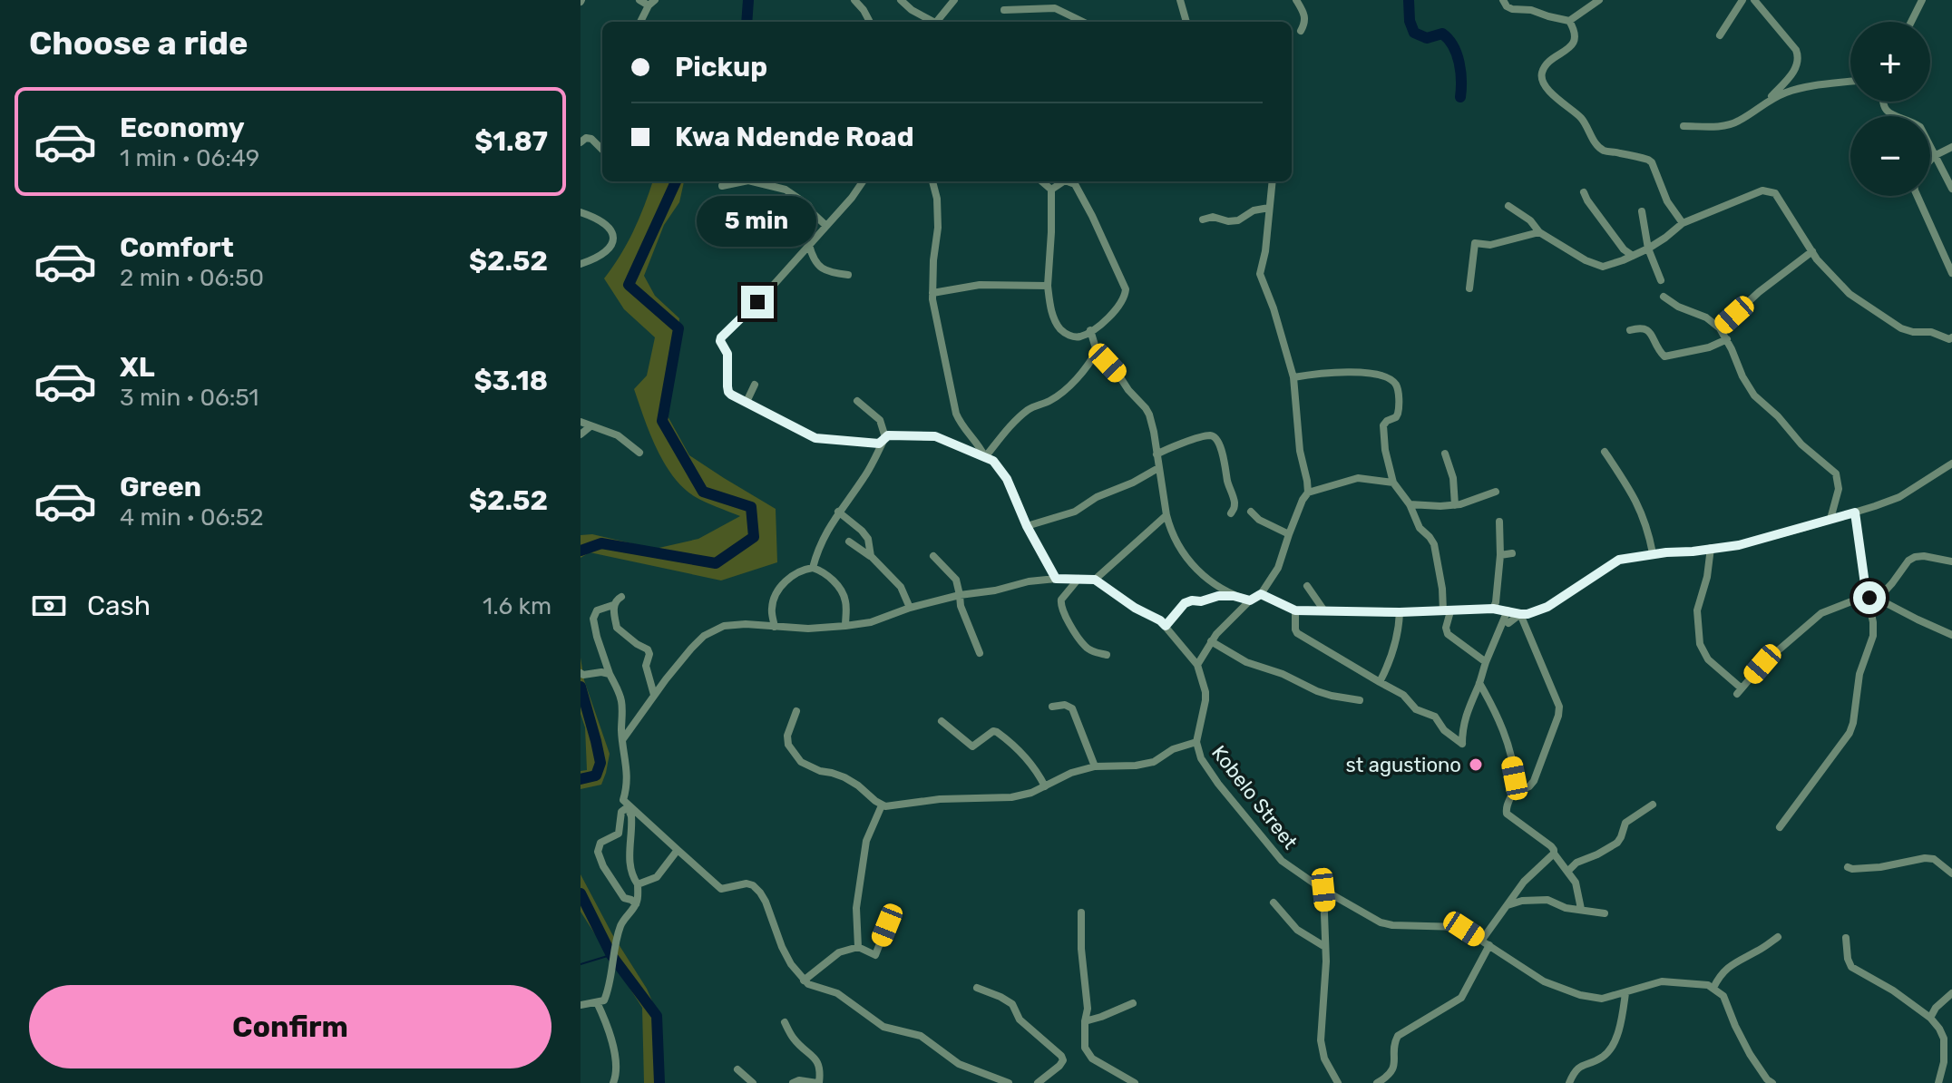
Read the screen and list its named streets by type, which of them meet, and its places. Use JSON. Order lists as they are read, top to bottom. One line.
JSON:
{"streets":{"street":["Kobelo Street"]},"places":["st agustiono"],"page":{"heading":"Choose a ride","map_buttons":["+","−"],"banner":["Pickup","Kwa Ndende Road"],"list":[{"name":"Economy","note":"1 min · 06:49","value":"$1.87"},{"name":"Comfort","note":"2 min · 06:50","value":"$2.52"},{"name":"XL","note":"3 min · 06:51","value":"$3.18"},{"name":"Green","note":"4 min · 06:52","value":"$2.52"}],"bubble":"5 min","pay":["Cash","1.6 km"],"buttons":"Confirm"}}
